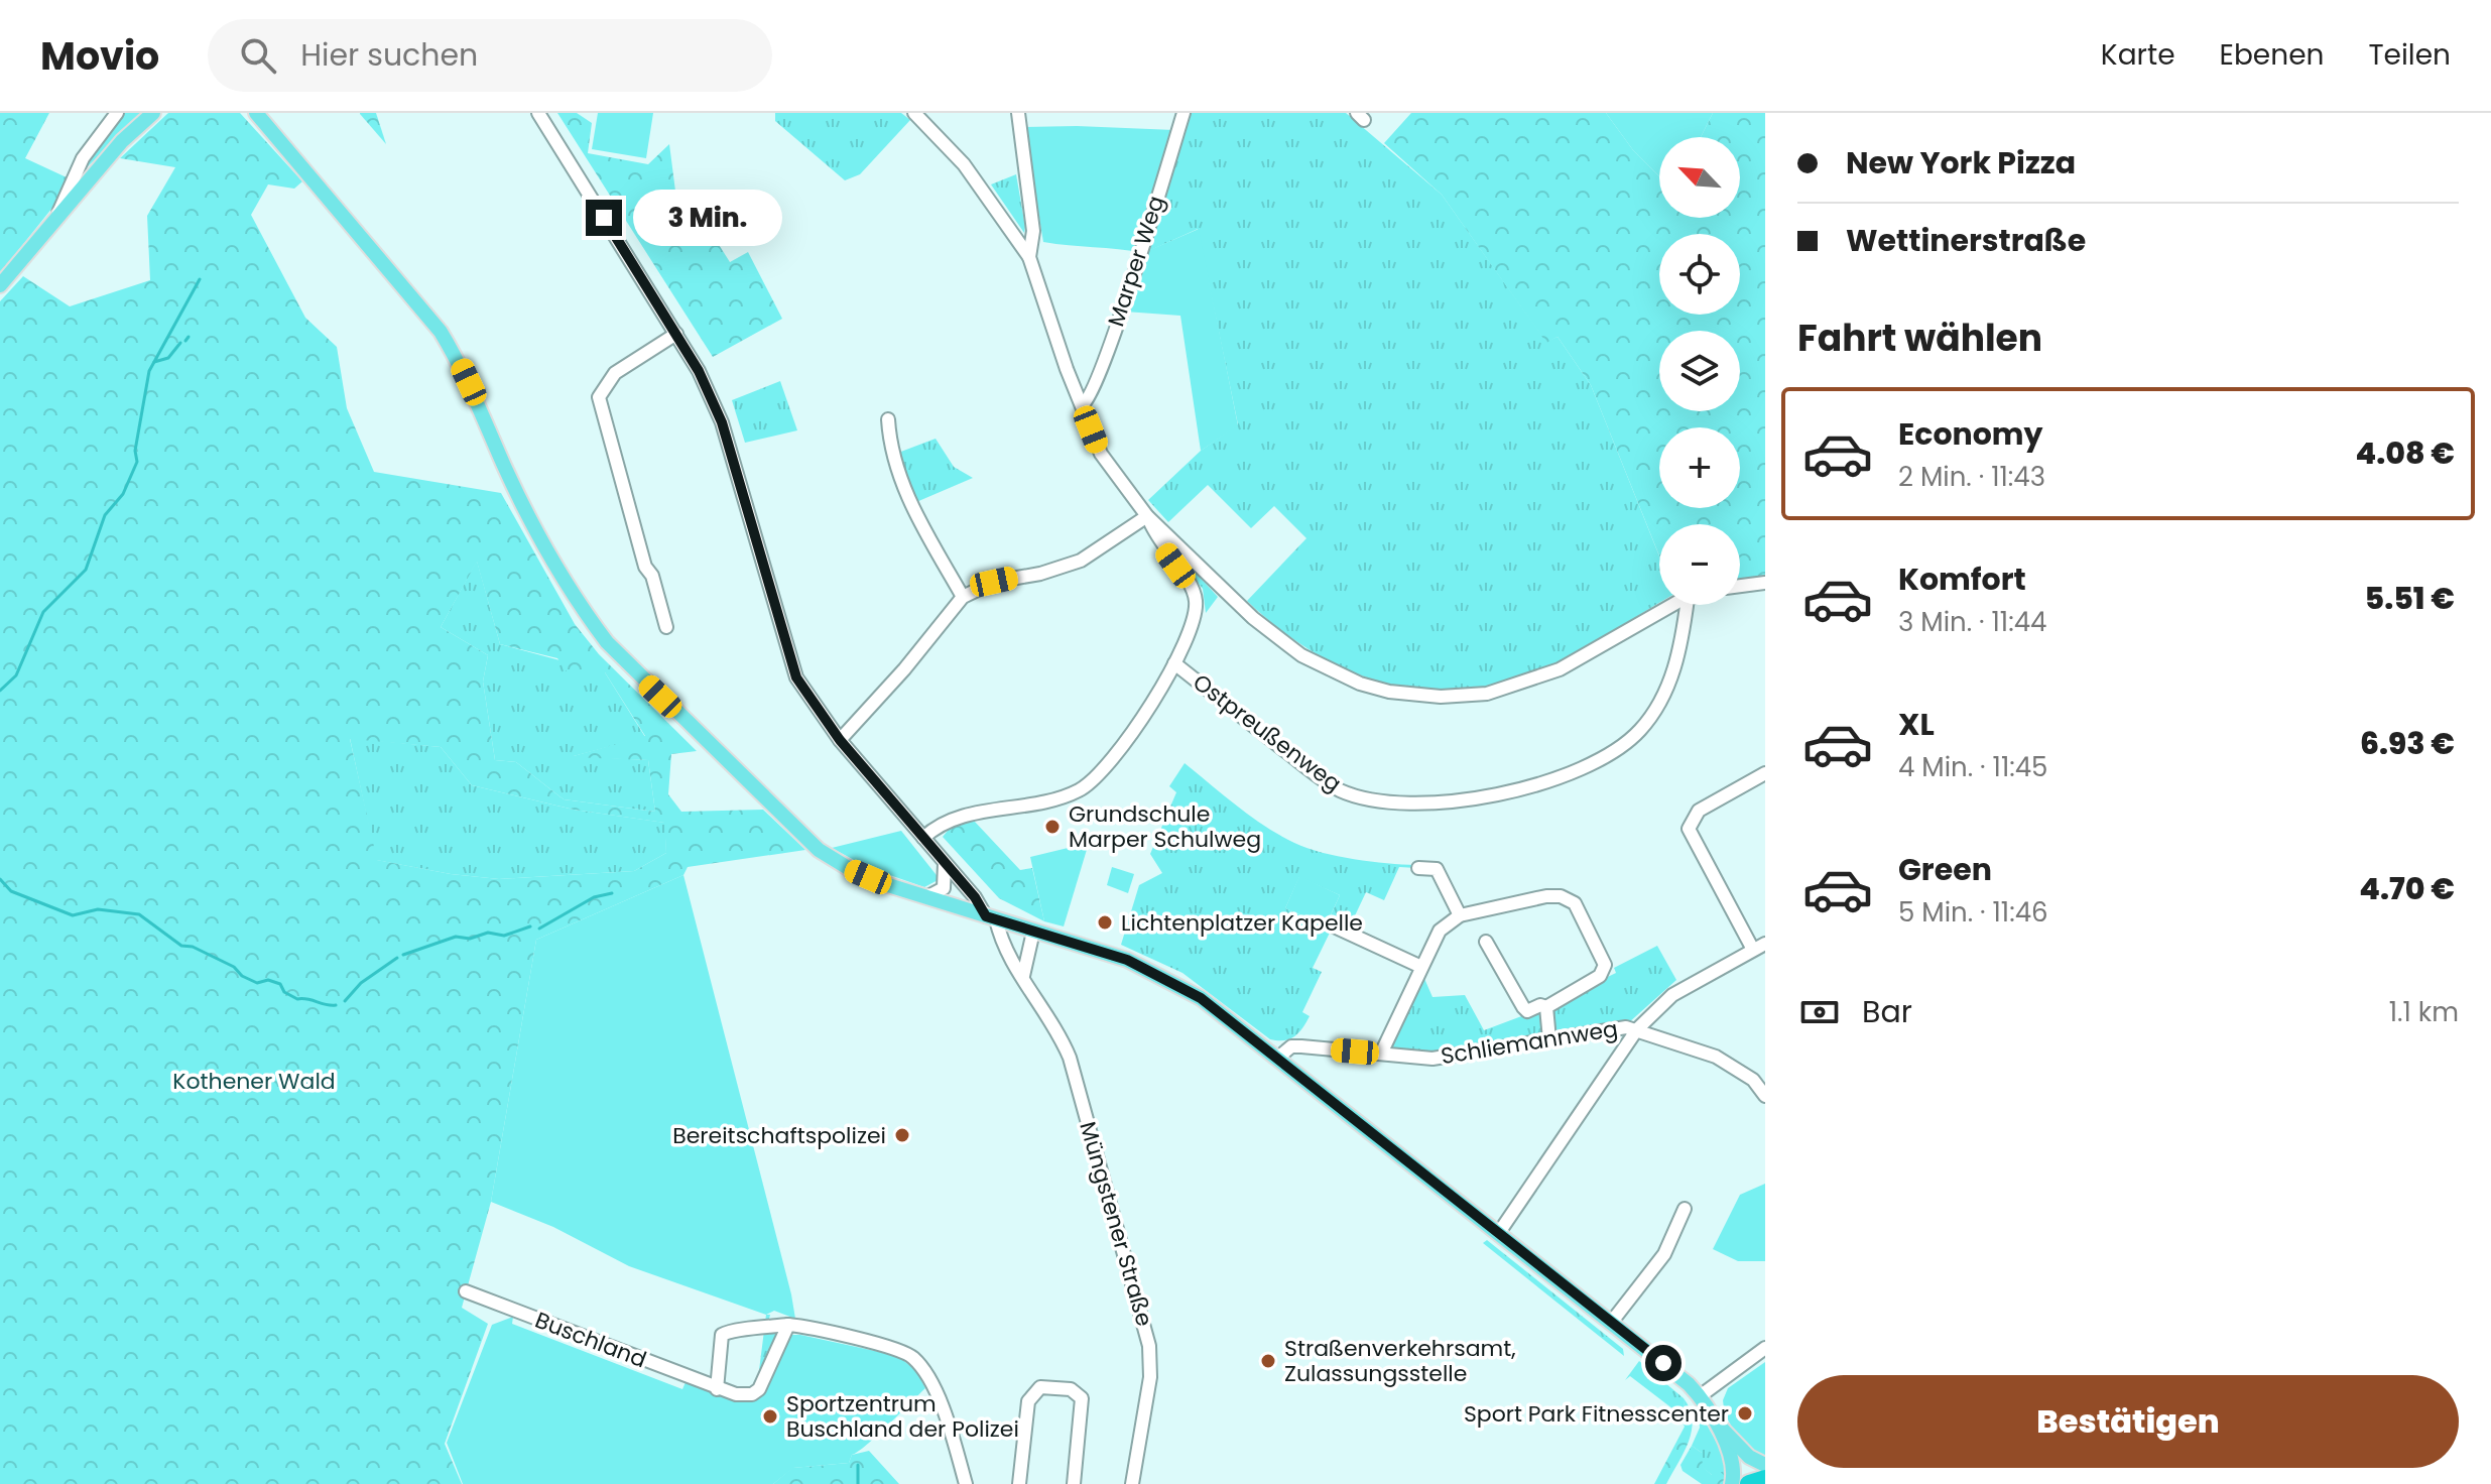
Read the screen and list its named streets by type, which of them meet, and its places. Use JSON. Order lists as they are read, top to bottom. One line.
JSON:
{"streets":{"street":["Marper Weg","Ostpreußenweg","Schliemannweg","Müngstener Straße","Buschland"]},"parks":["Kothener Wald"],"places":["Grundschule Marper Schulweg","Lichtenplatzer Kapelle","Bereitschaftspolizei","Straßenverkehrsamt, Zulassungsstelle","Sport Park Fitnesscenter","Sportzentrum Buschland der Polizei"],"north":"top left","page":{"header":"Movio","search":"Hier suchen","nav":["Karte","Ebenen","Teilen"],"banner":["New York Pizza","Wettinerstraße"],"map_buttons":["+","−"],"bubble":"3 Min.","heading":"Fahrt wählen","list":[{"name":"Economy","note":"2 Min. · 11:43","value":"4.08 €"},{"name":"Komfort","note":"3 Min. · 11:44","value":"5.51 €"},{"name":"XL","note":"4 Min. · 11:45","value":"6.93 €"},{"name":"Green","note":"5 Min. · 11:46","value":"4.70 €"}],"pay":["Bar","1.1 km"],"buttons":"Bestätigen"}}
